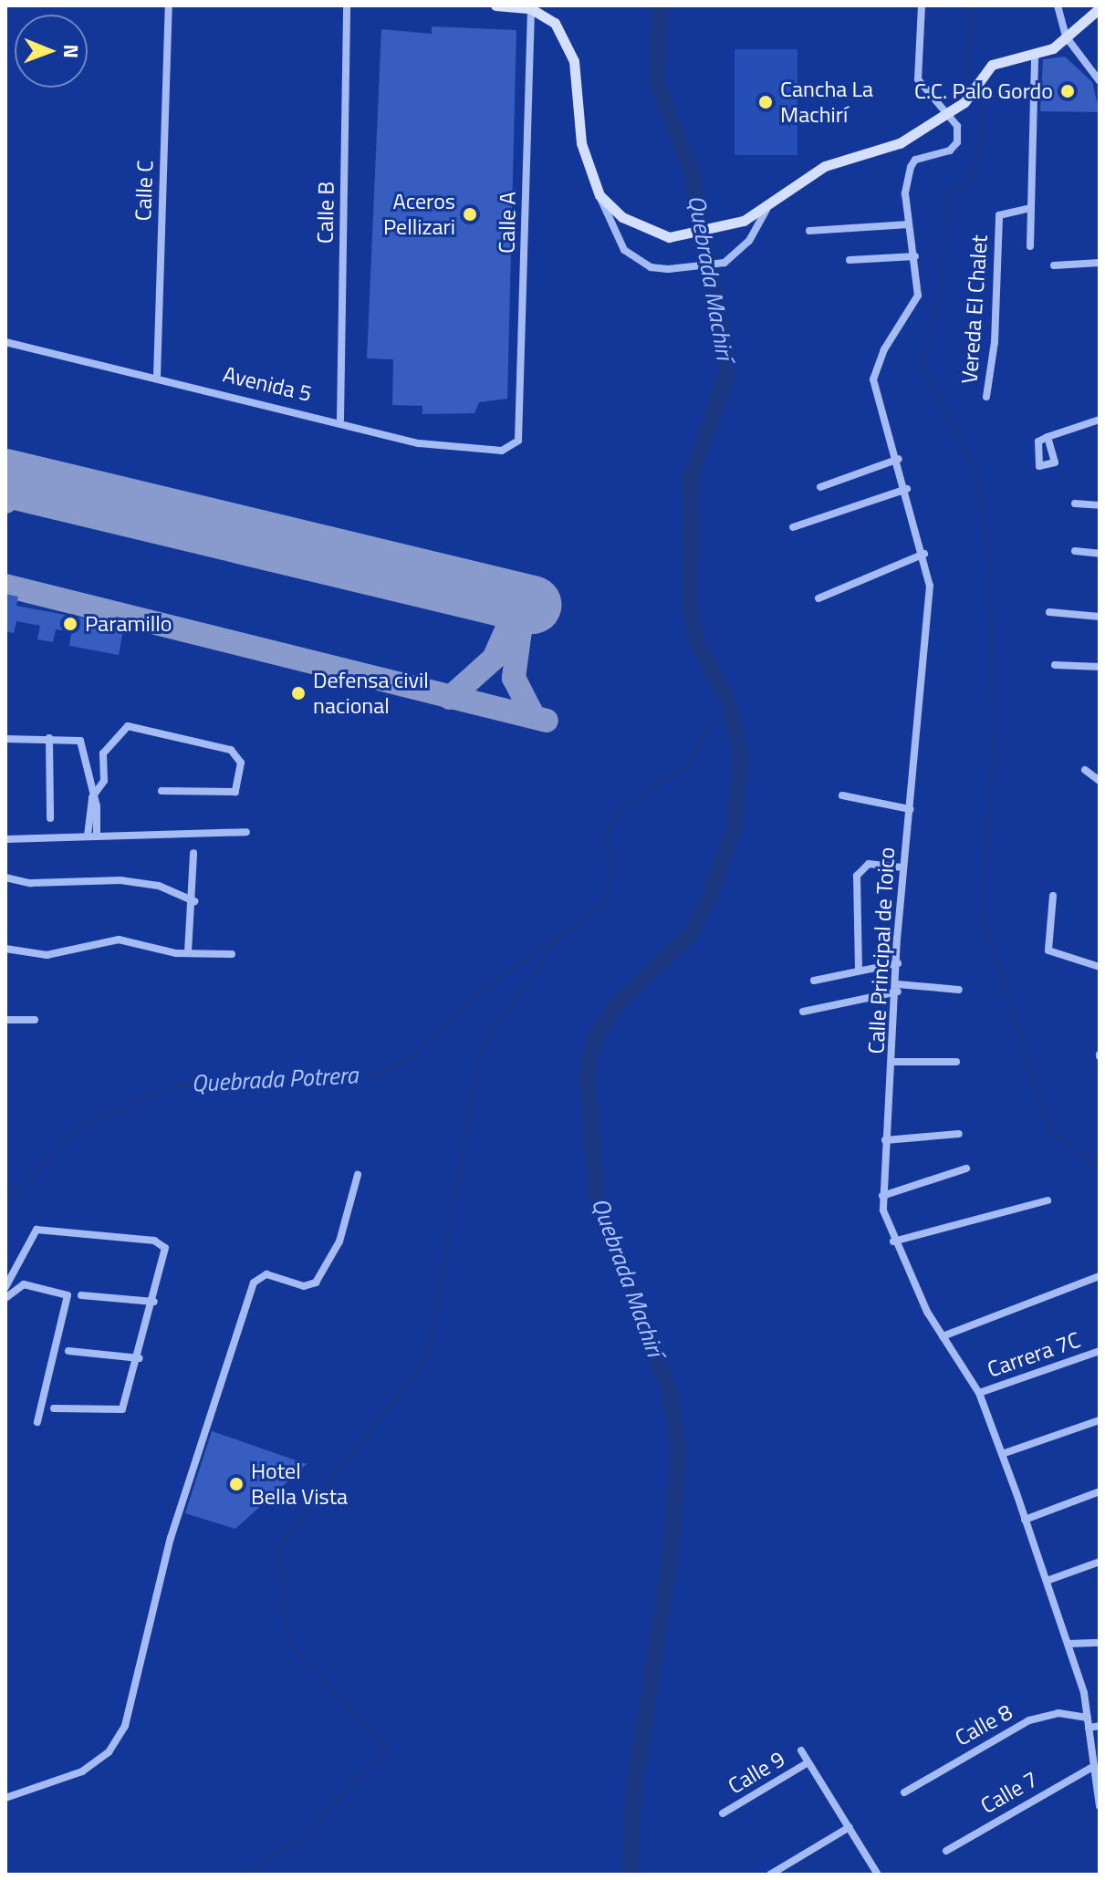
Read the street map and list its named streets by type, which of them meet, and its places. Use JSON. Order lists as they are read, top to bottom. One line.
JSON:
{"streets":{"street":["Calle C","Calle B","Calle A","Vereda El Chalet","Avenida 5","Calle Principal de Toico","Carrera 7C","Calle 8","Calle 9","Calle 7"]},"crossings":[["Calle C","Avenida 5"],["Calle B","Avenida 5"],["Calle A","Avenida 5"],["Calle Principal de Toico","Carrera 7C"],["Calle Principal de Toico","Calle 8"],["Calle Principal de Toico","Calle 7"]],"water":["Quebrada Machirí","Quebrada Potrera"],"places":["C.C. Palo Gordo","Cancha La Machirí","Aceros Pellizari","Paramillo","Defensa civil nacional","Hotel Bella Vista"],"north":"right"}
